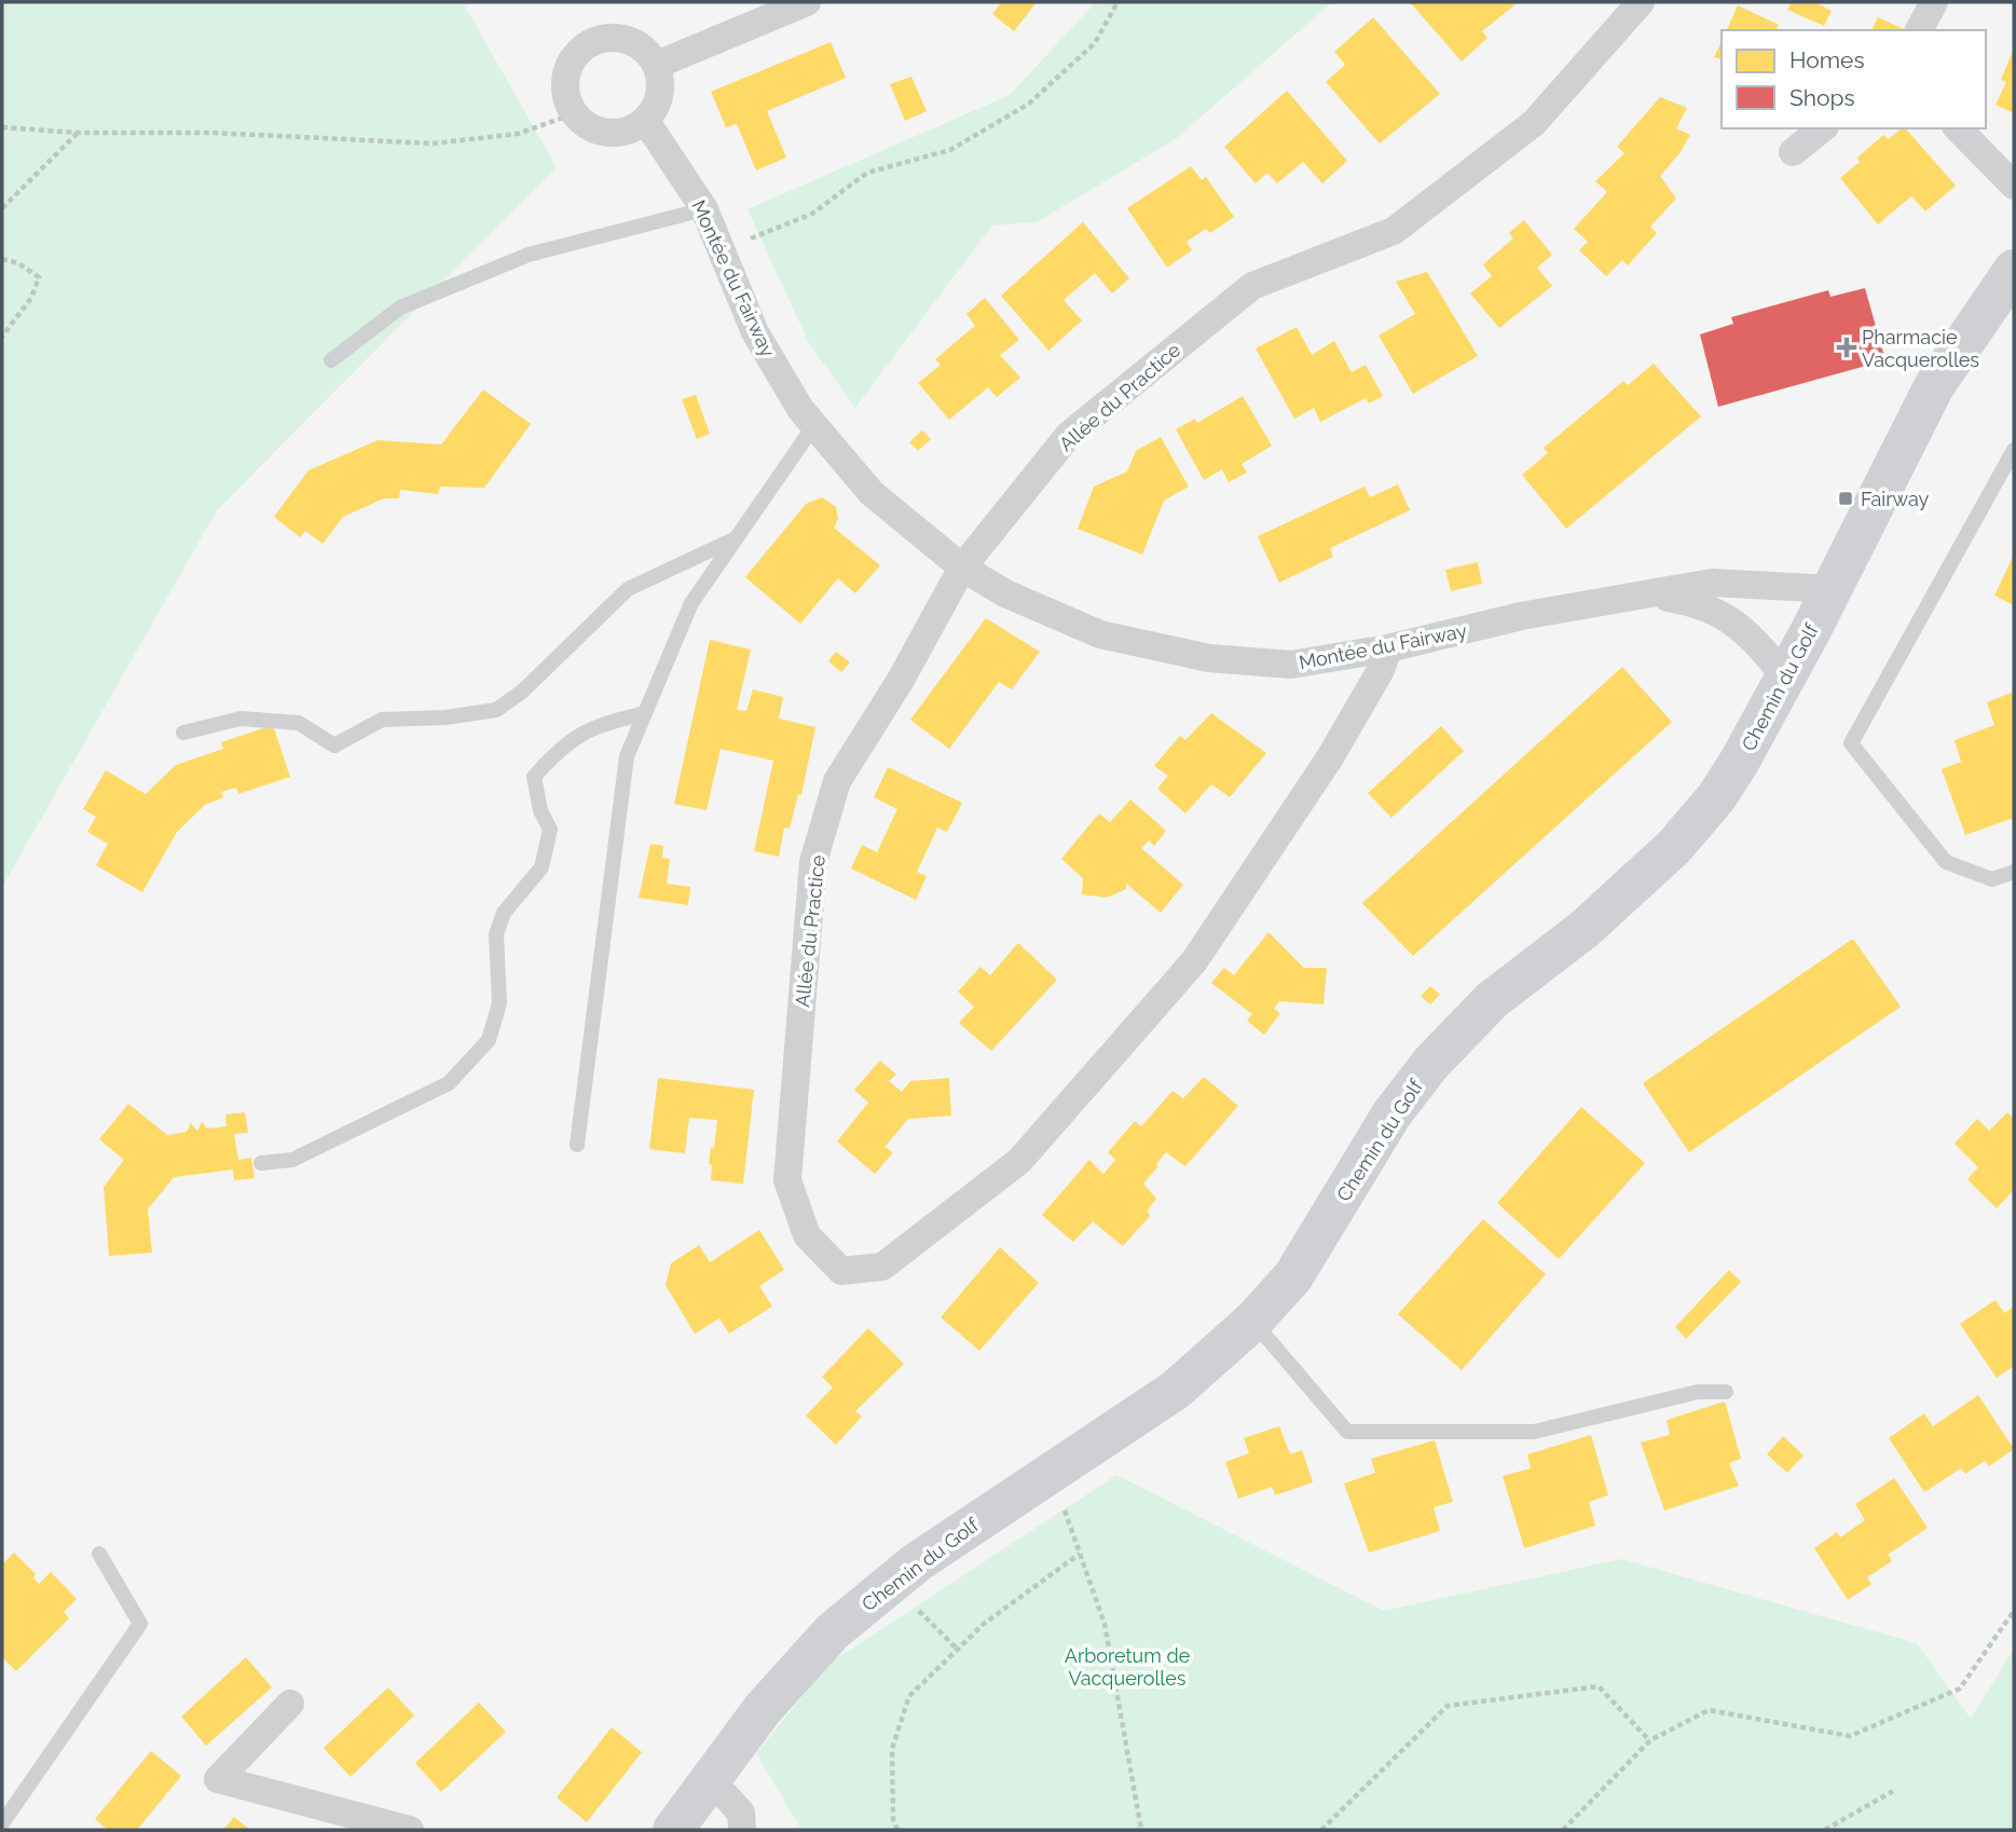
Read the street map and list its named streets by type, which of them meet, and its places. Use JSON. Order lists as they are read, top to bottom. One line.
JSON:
{"streets":{"street":["Montée du Fairway","Allée du Practice","Chemin du Golf"]},"crossings":[["Montée du Fairway","Allée du Practice"],["Montée du Fairway","Chemin du Golf"]],"parks":["Arboretum de Vacquerolles"],"places":{"health":["Pharmacie Vacquerolles"],"transit":["Fairway"]},"legend":["Homes","Shops"]}
